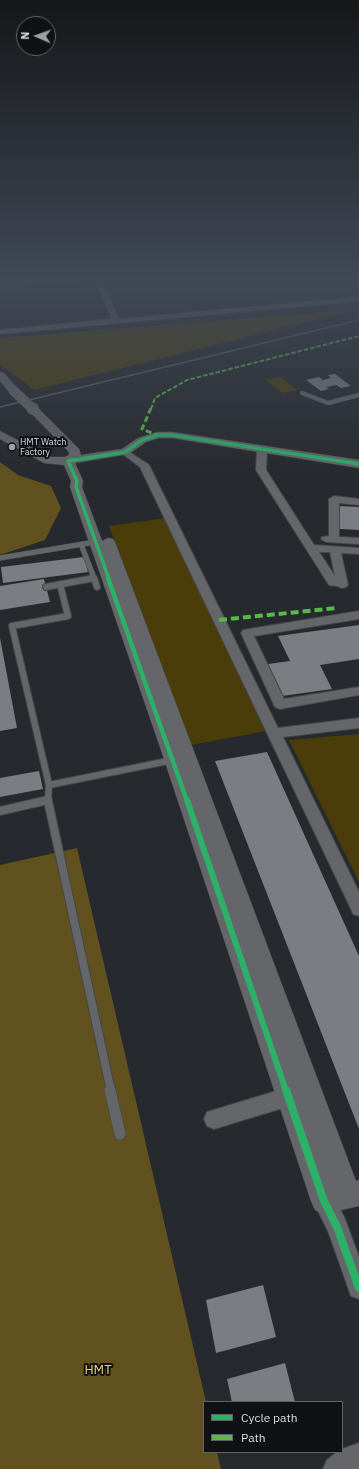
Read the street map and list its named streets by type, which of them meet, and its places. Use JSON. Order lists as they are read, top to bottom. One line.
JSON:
{"parks":["HMT"],"places":["HMT Watch Factory"],"legend":["Cycle path","Path"],"north":"left"}
